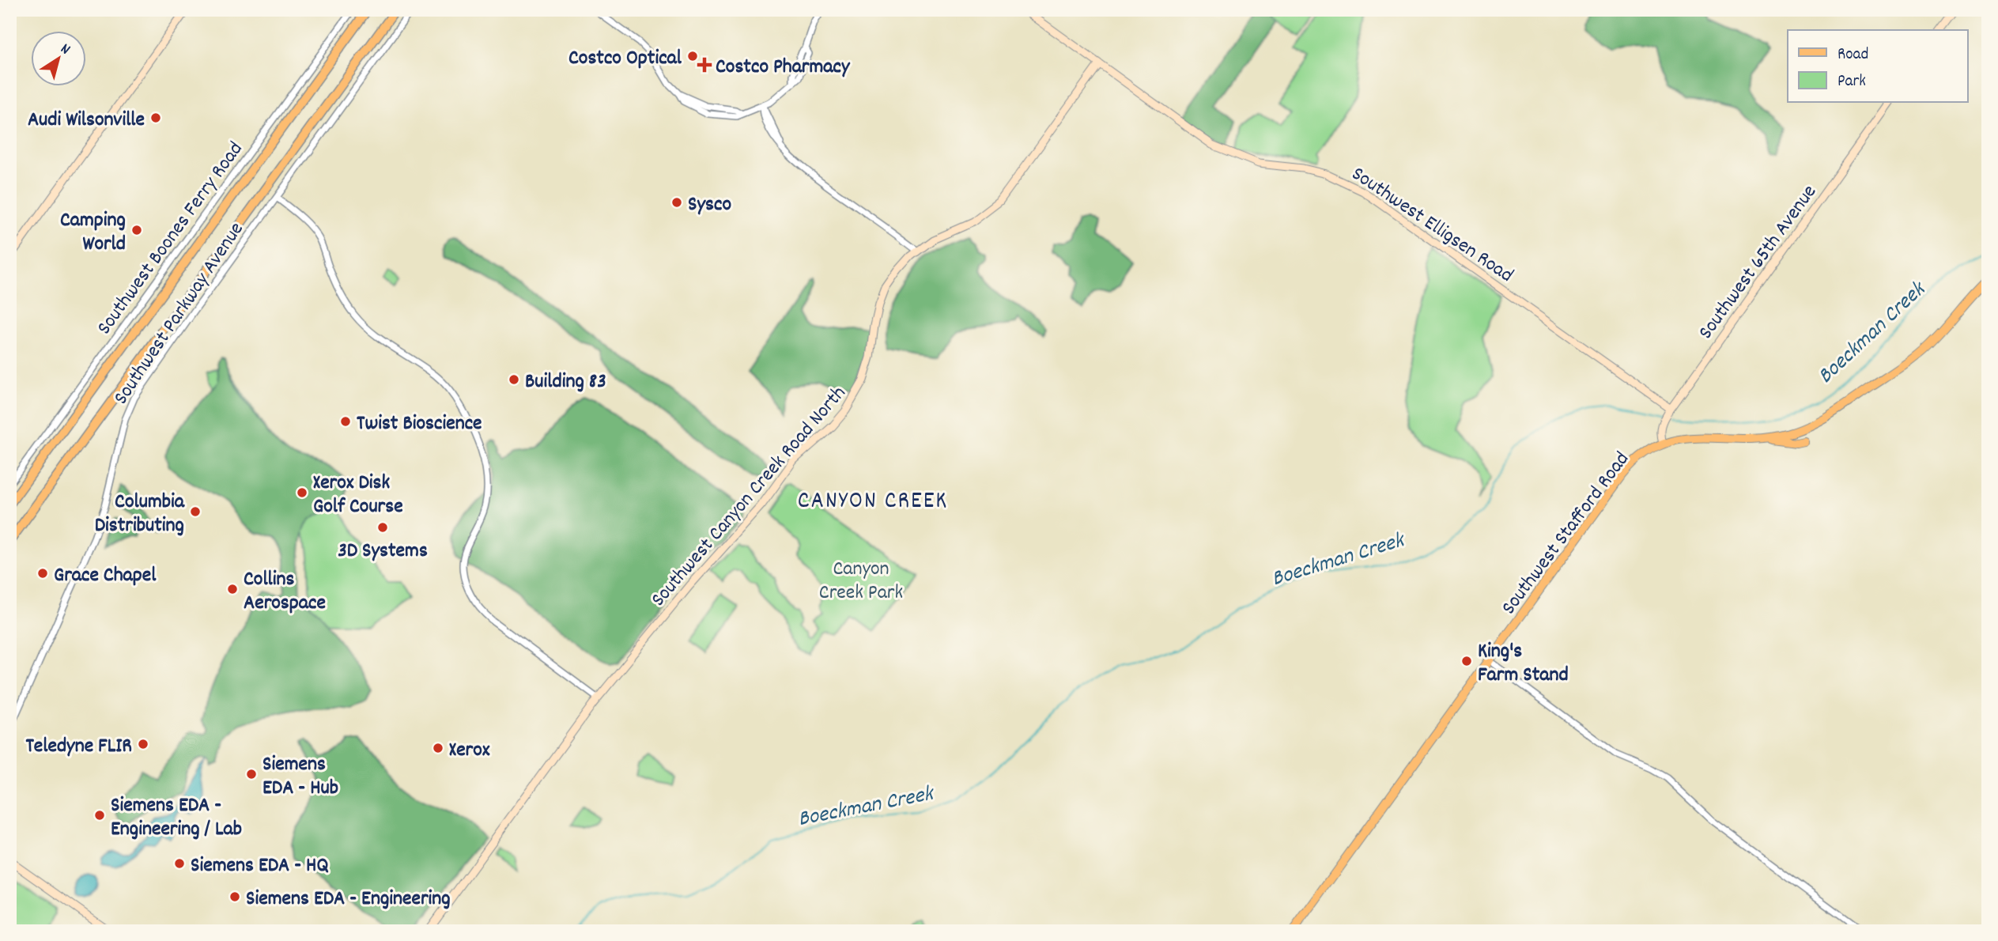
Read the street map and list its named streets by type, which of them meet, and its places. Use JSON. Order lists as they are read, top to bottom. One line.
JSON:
{"streets":{"main road":["Southwest Elligsen Road","Southwest 65th Avenue","Southwest Canyon Creek Road North","Southwest Stafford Road"],"street":["Southwest Boones Ferry Road","Southwest Parkway Avenue"]},"crossings":[["Southwest Elligsen Road","Southwest 65th Avenue"],["Southwest Elligsen Road","Southwest Canyon Creek Road North"],["Southwest 65th Avenue","Southwest Stafford Road"]],"districts":["CANYON CREEK"],"water":["Boeckman Creek"],"parks":["Canyon Creek Park"],"places":{"other":["Costco Optical","Audi Wilsonville","Sysco","Camping World","Building 83","Twist Bioscience","Xerox Disk Golf Course","Columbia Distributing","3D Systems","Grace Chapel","Collins Aerospace","King's Farm Stand","Teledyne FLIR","Xerox","Siemens EDA - Hub","Siemens EDA - Engineering / Lab","Siemens EDA - HQ","Siemens EDA - Engineering"],"health":["Costco Pharmacy"]},"legend":["Road","Park"],"north":"top right"}
